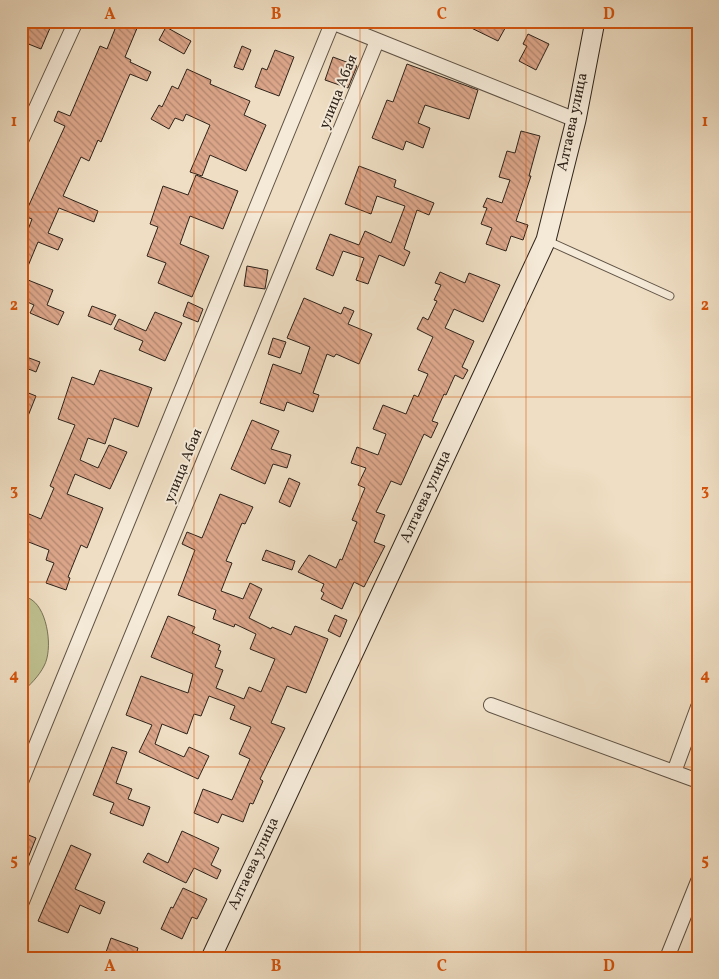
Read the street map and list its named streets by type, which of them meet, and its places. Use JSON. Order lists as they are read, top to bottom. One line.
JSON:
{"streets":{"main road":["Алтаева улица"],"street":["улица Абая"]},"grid":{"columns":["A","B","C","D"],"rows":["1","2","3","4","5"]}}
